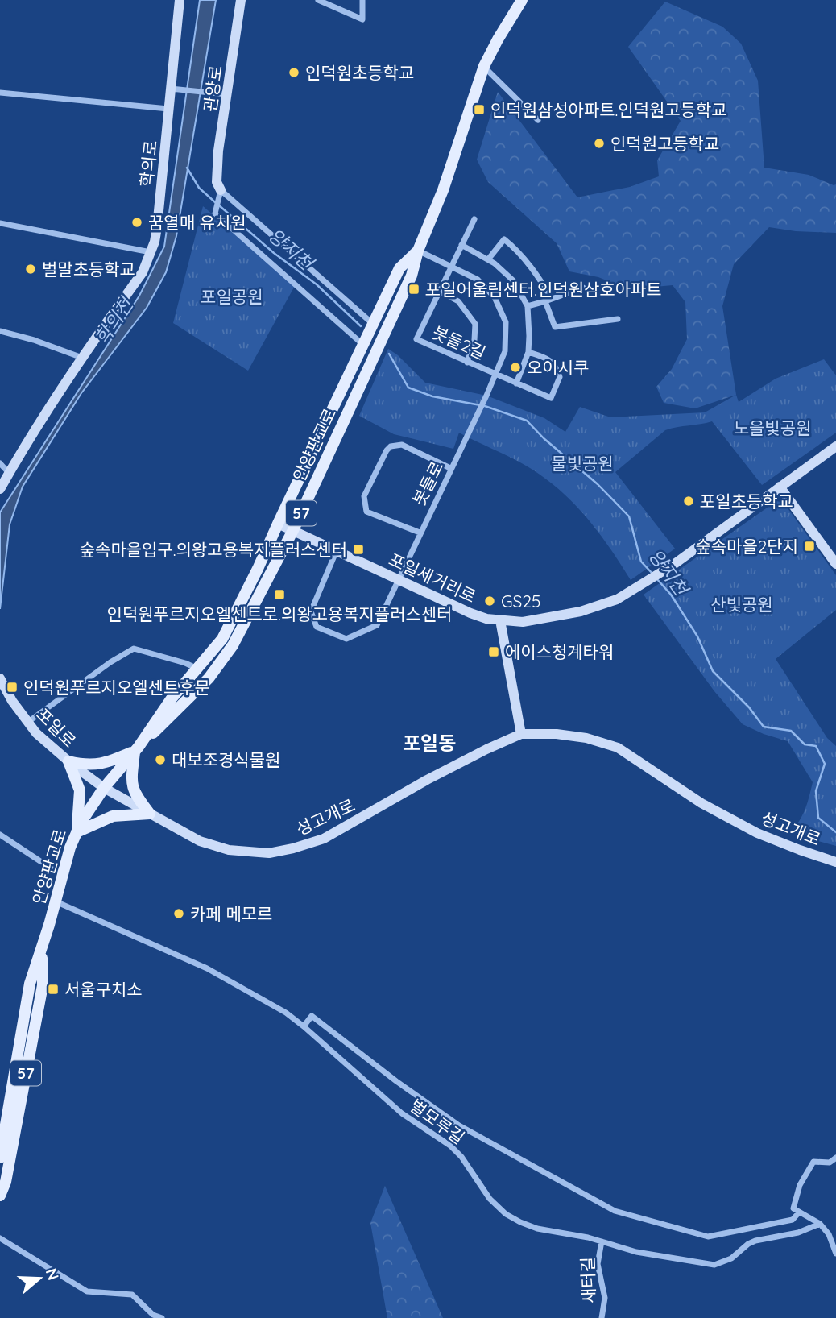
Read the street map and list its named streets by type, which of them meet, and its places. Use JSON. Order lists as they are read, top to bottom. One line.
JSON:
{"streets":{"main road":["안양판교로","57"],"street":["관양로","학의로","봇들2길","봇들로","포일세거리로","포일로","성고개로","벌모루길","새터길"]},"crossings":[["봇들2길","봇들로"],["안양판교로","봇들로"],["안양판교로","포일세거리로"],["안양판교로","포일로"],["안양판교로","성고개로"],["안양판교로","벌모루길"],["봇들로","포일세거리로"],["포일로","성고개로"],["벌모루길","새터길"]],"districts":["포일동"],"water":["양지천","학의천"],"parks":["포일공원","노을빛공원","물빛공원","산빛공원"],"places":{"other":["인덕원초등학교","인덕원고등학교","꿈열매 유치원","벌말초등학교","오이시쿠","포일초등학교","GS25","대보조경식물원","카페 메모르"],"transit":["인덕원삼성아파트.인덕원고등학교","포일어울림센터.인덕원삼호아파트","숲속마을2단지","숲속마을입구.의왕고용복지플러스센터","인덕원푸르지오엘센트로.의왕고용복지플러스센터","에이스청계타워","인덕원푸르지오엘센트후문","서울구치소"]},"north":"right"}
